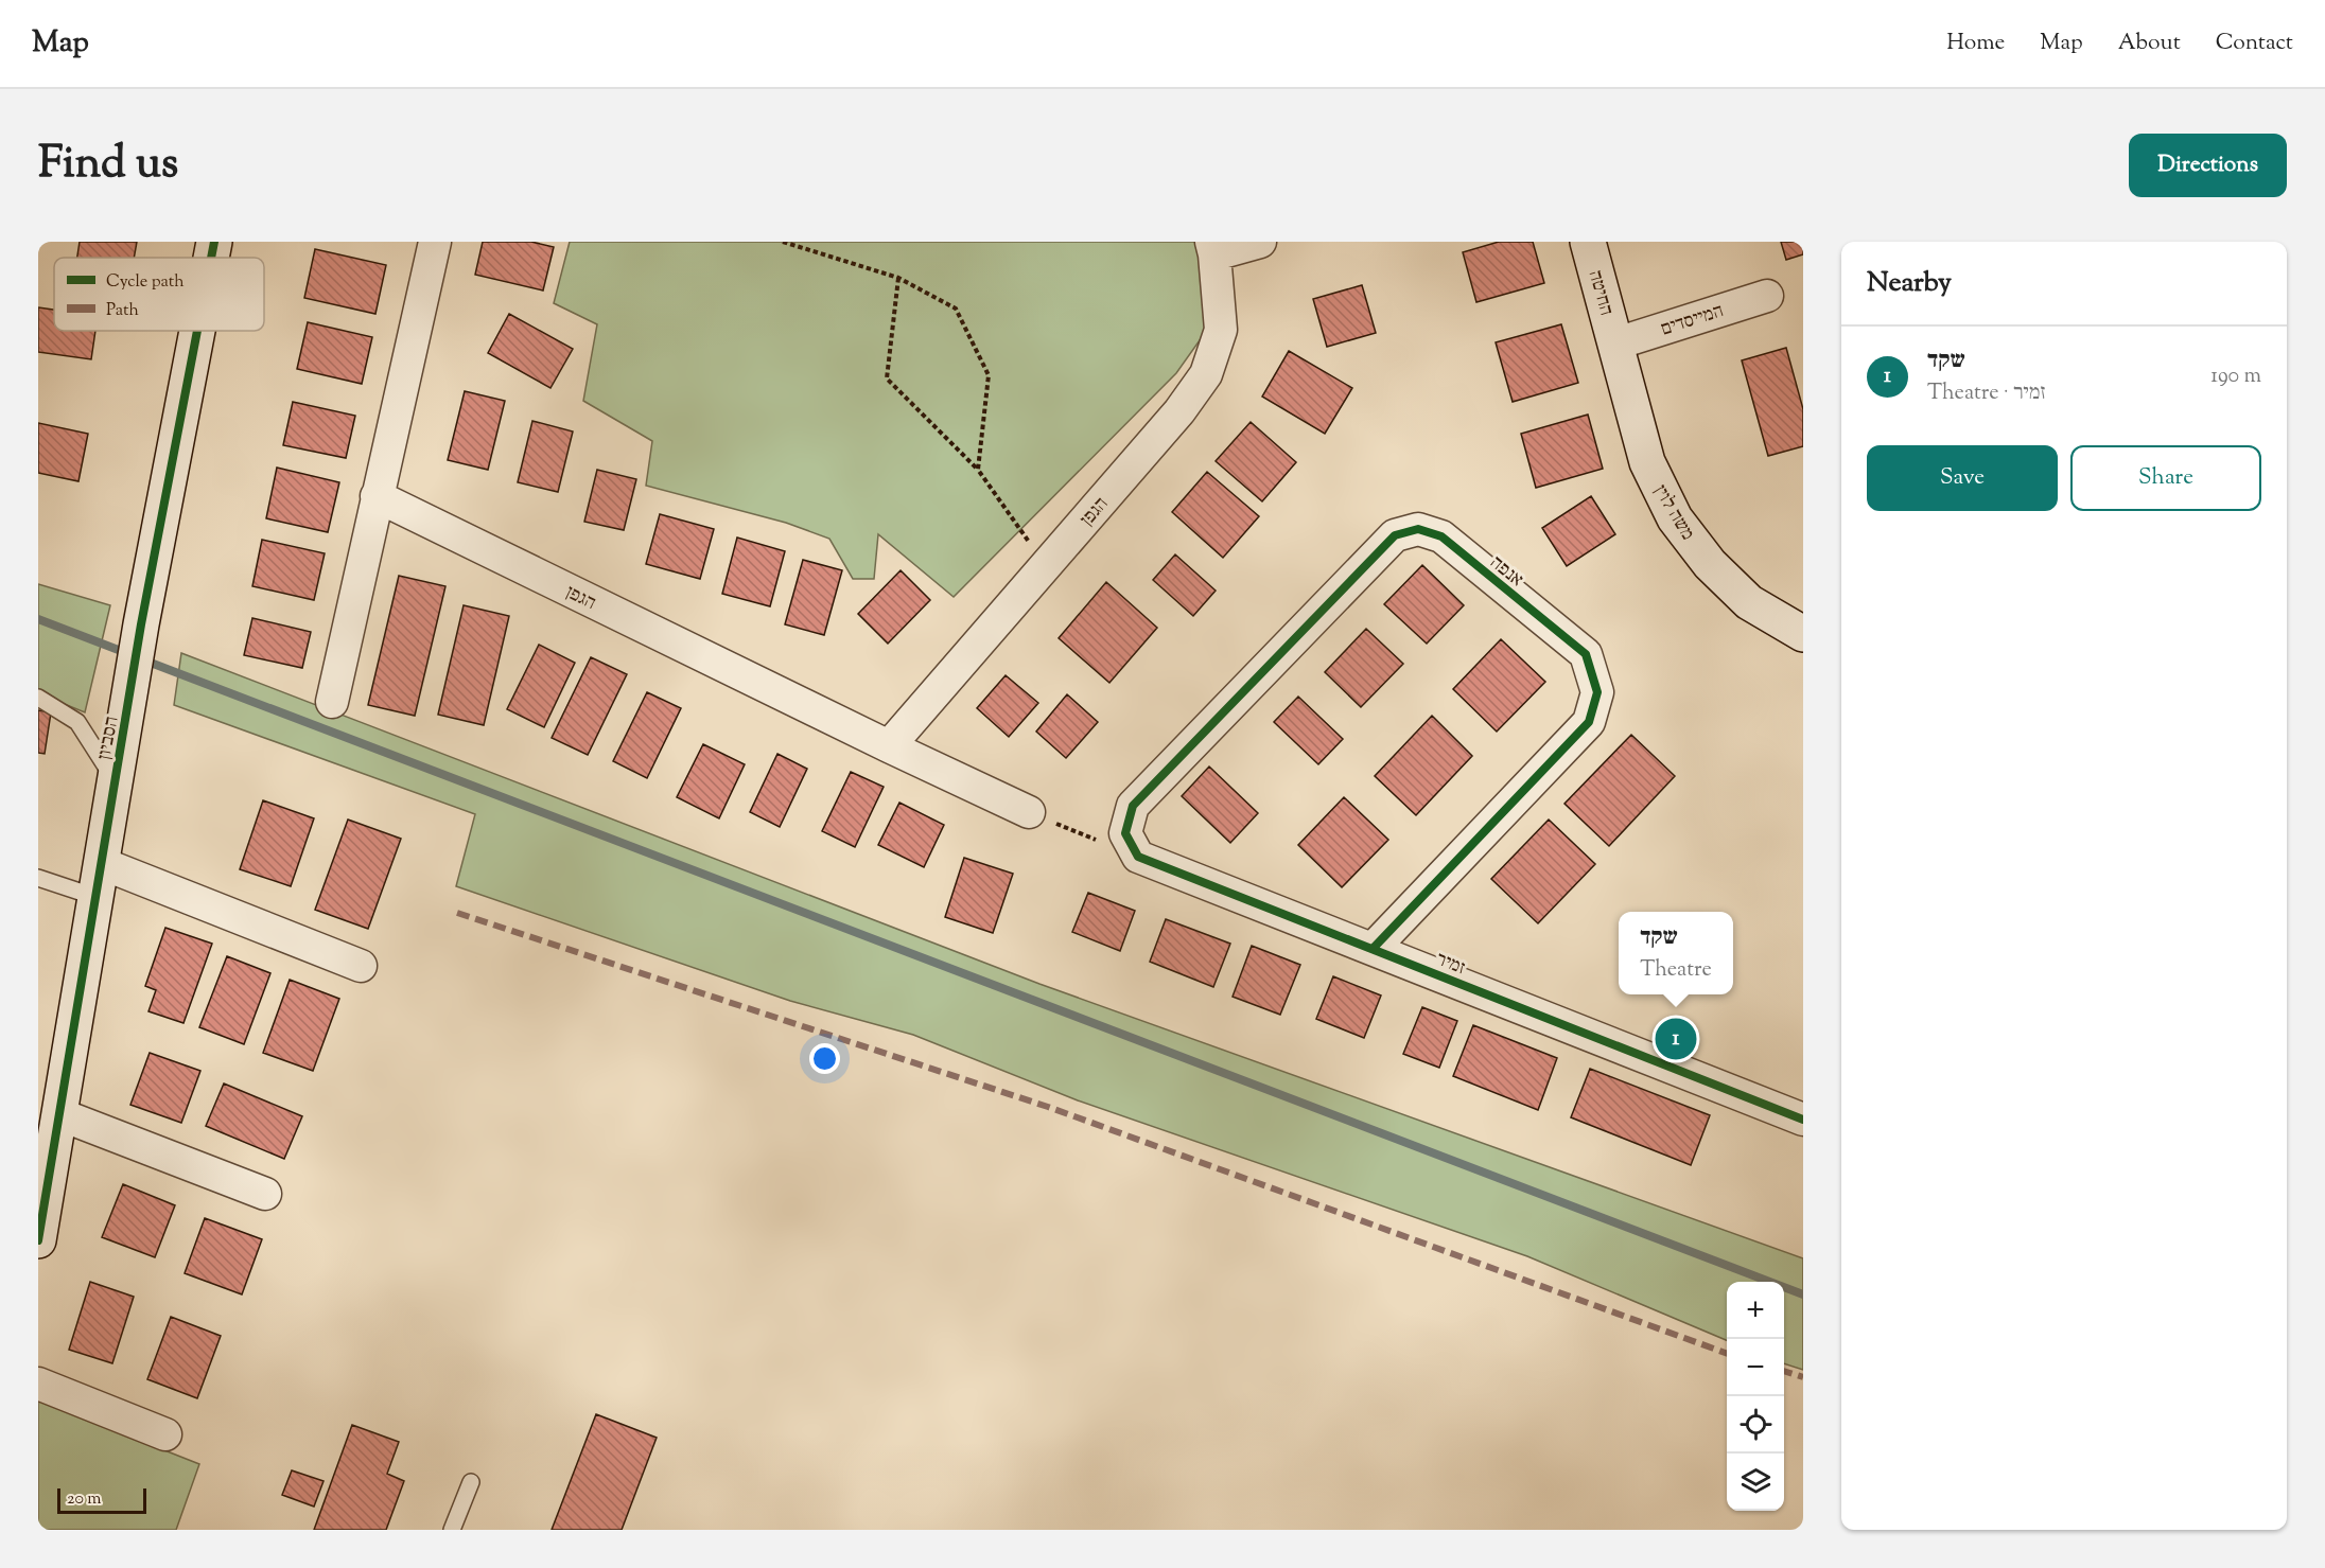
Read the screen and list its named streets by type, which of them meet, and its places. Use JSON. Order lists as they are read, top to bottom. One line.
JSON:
{"streets":{"street":["החיטה","המייסדים","הגפן","משה לוין","אנפה","הסביון","זמיר"]},"crossings":[["החיטה","המייסדים"],["החיטה","משה לוין"],["המייסדים","משה לוין"],["אנפה","זמיר"]],"legend":["Cycle path","Path"],"scale_bar":"20 m","page":{"header":"Map","nav":["Home","Map","About","Contact"],"title":"Find us","buttons":["Directions",["Save","Share"]],"heading":"Nearby","list":[{"mark":"1","name":"שקד","note":"Theatre · זמיר","value":"190 m"}],"popup":["שקד","Theatre"],"pins":"1","map_buttons":["+","−"],"scale":"20 m"}}
